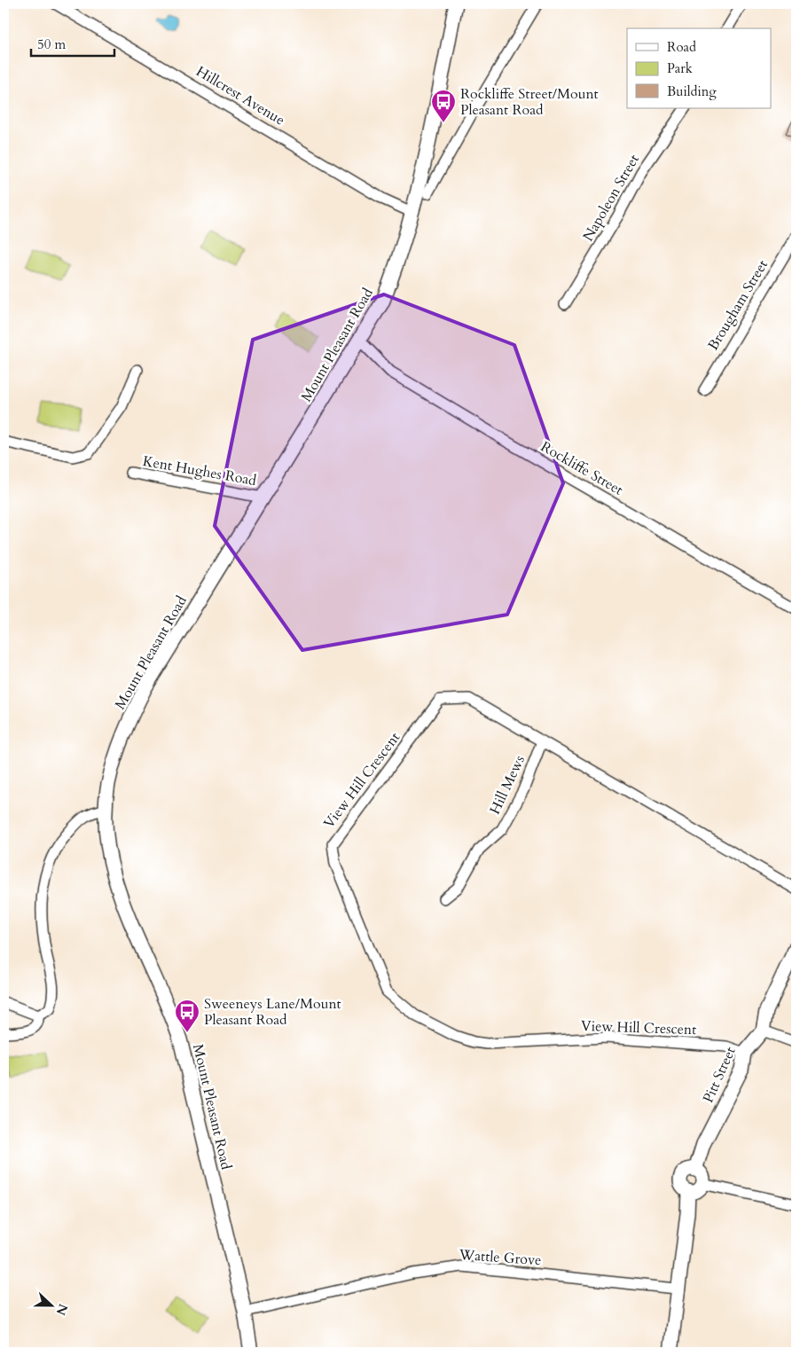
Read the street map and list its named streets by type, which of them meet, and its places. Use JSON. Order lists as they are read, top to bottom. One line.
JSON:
{"streets":{"street":["Hillcrest Avenue","Napoleon Street","Brougham Street","Mount Pleasant Road","Rockliffe Street","Kent Hughes Road","View Hill Crescent","Hill Mews","Pitt Street","Wattle Grove"]},"crossings":[["Hillcrest Avenue","Mount Pleasant Road"],["Mount Pleasant Road","Rockliffe Street"],["Mount Pleasant Road","Kent Hughes Road"],["Mount Pleasant Road","Wattle Grove"],["View Hill Crescent","Hill Mews"],["View Hill Crescent","Pitt Street"]],"places":{"bus stop":["Rockliffe Street/Mount Pleasant Road","Sweeneys Lane/Mount Pleasant Road"]},"legend":["Road","Park","Building"],"scale_bar":"50 m","north":"right"}
